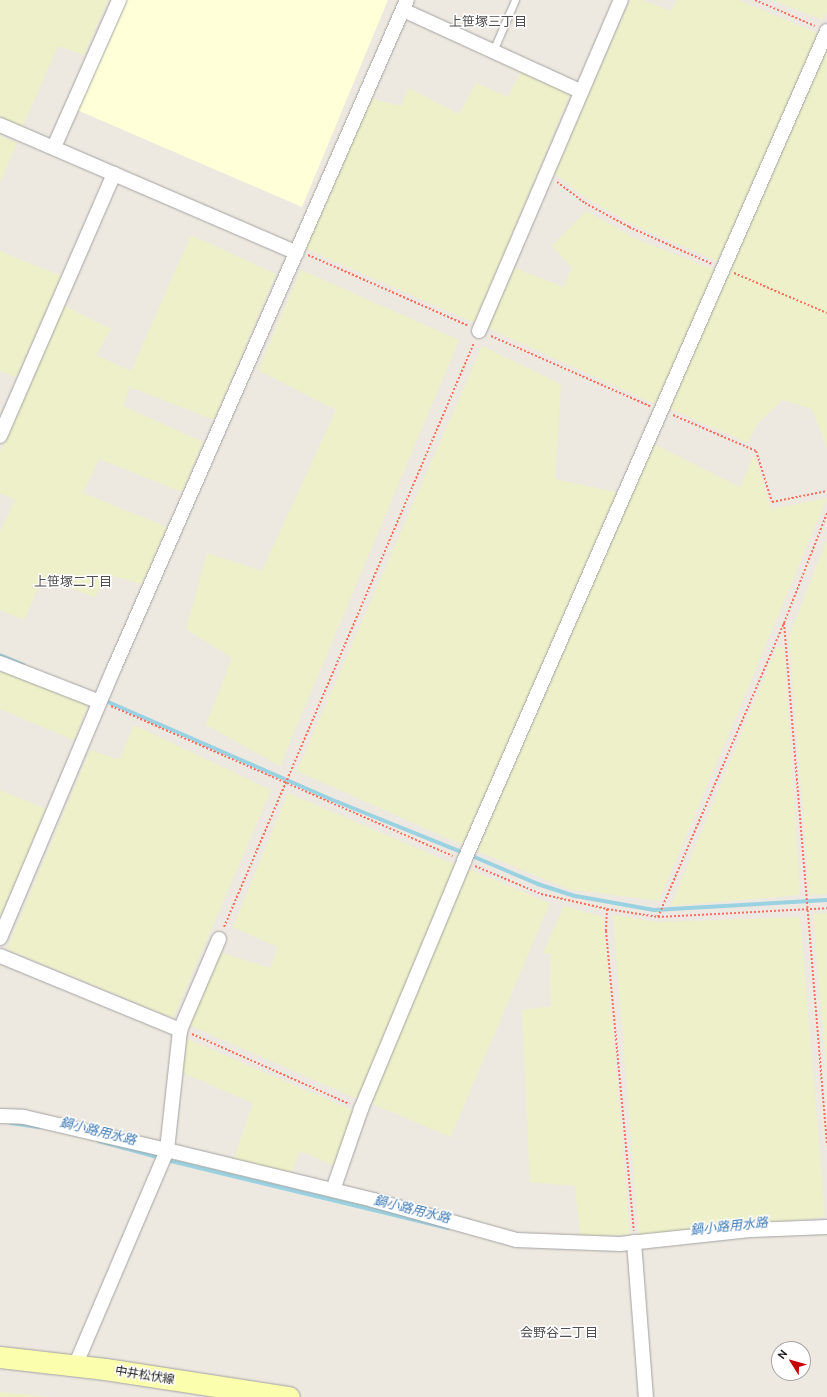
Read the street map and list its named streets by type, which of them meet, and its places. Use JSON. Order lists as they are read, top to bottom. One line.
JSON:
{"streets":{"main road":["中井松伏線"]},"districts":["上笹塚三丁目","上笹塚二丁目","会野谷二丁目"],"water":["鍋小路用水路"],"north":"top left"}
